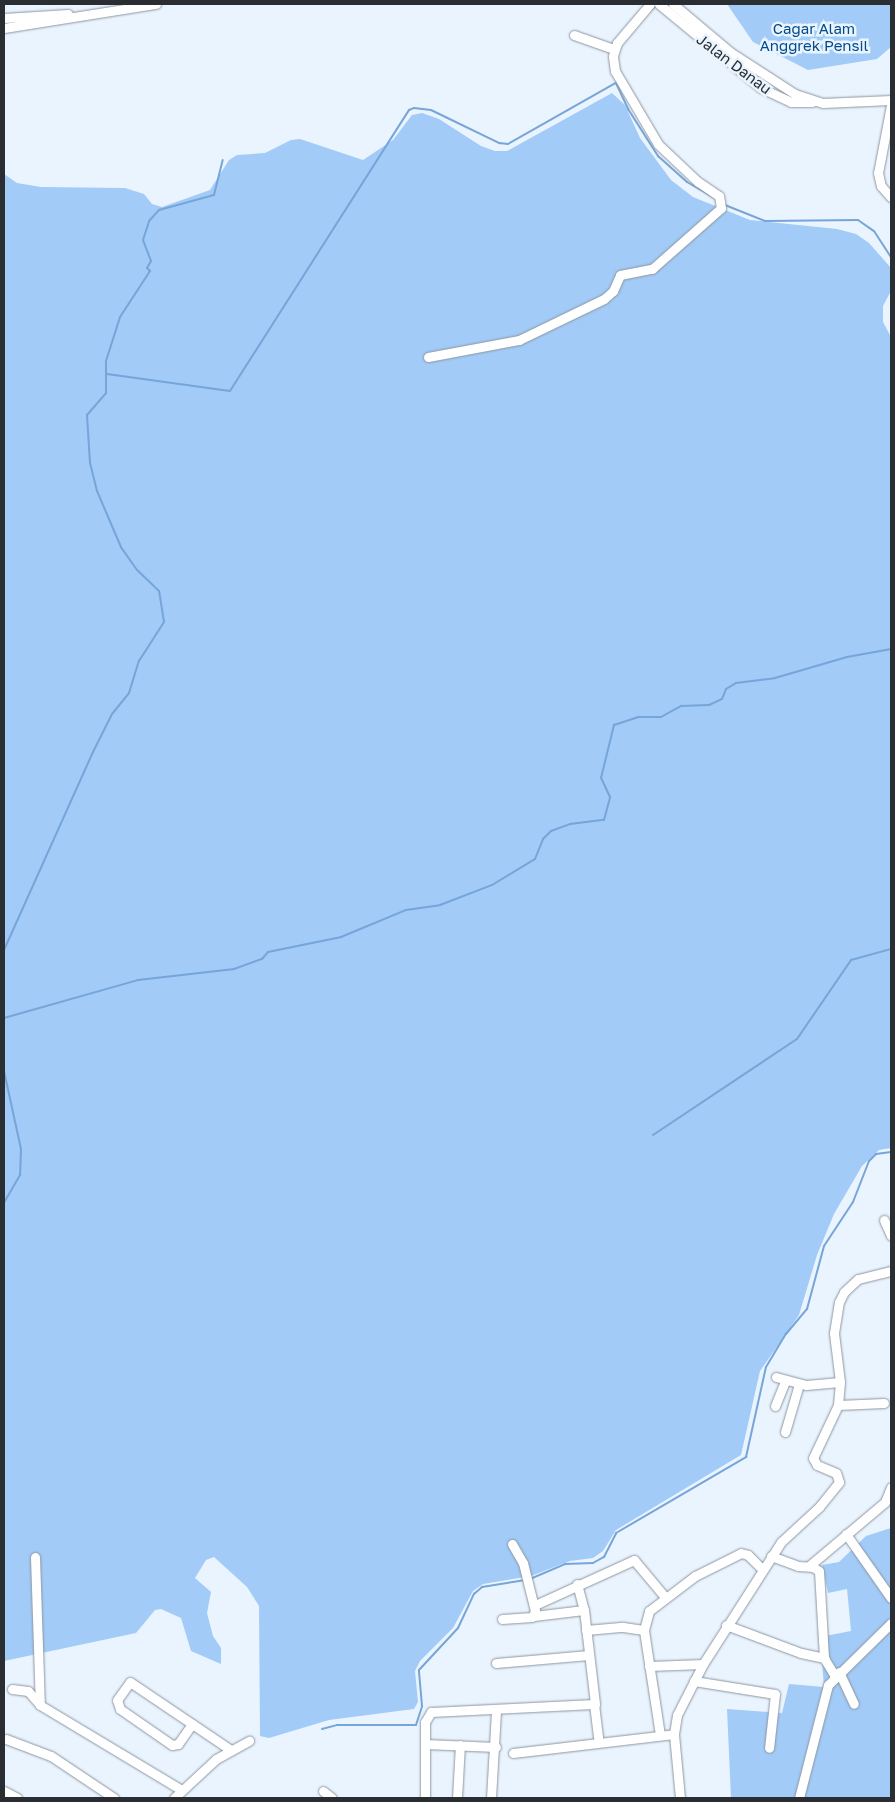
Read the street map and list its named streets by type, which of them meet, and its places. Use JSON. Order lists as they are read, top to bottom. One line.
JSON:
{"streets":{"street":["Jalan Danau"]},"parks":["Cagar Alam Anggrek Pensil"]}
